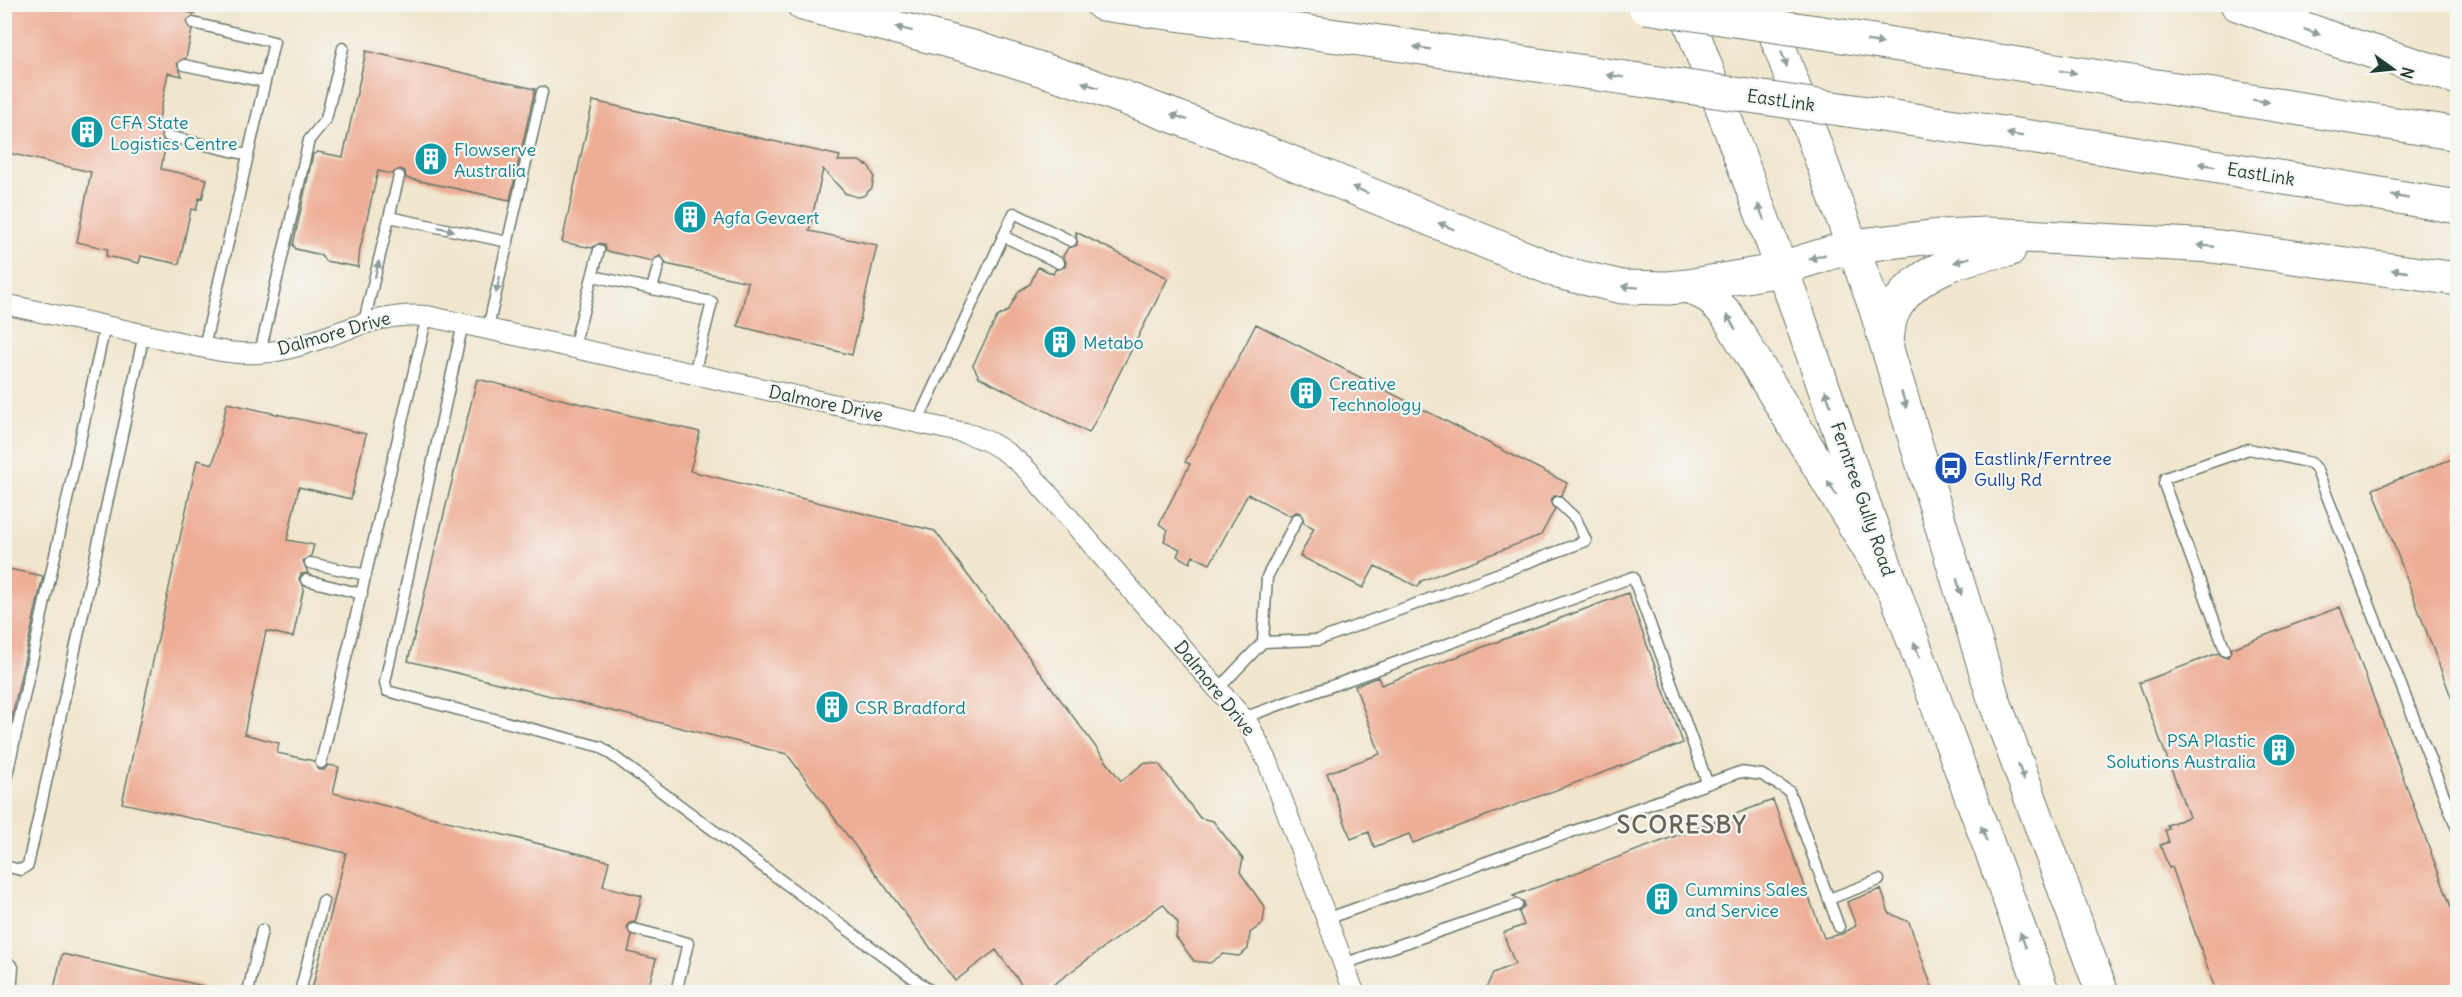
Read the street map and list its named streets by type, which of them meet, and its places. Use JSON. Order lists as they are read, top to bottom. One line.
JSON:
{"streets":{"highway":["EastLink"],"main road":["Ferntree Gully Road"],"street":["Dalmore Drive"]},"districts":["SCORESBY"],"places":{"building":["CFA State Logistics Centre","Flowserve Australia","Agfa Gevaert","Metabo","Creative Technology","CSR Bradford","PSA Plastic Solutions Australia","Cummins Sales and Service"],"bus stop":["Eastlink/Ferntree Gully Rd"]},"north":"right"}
